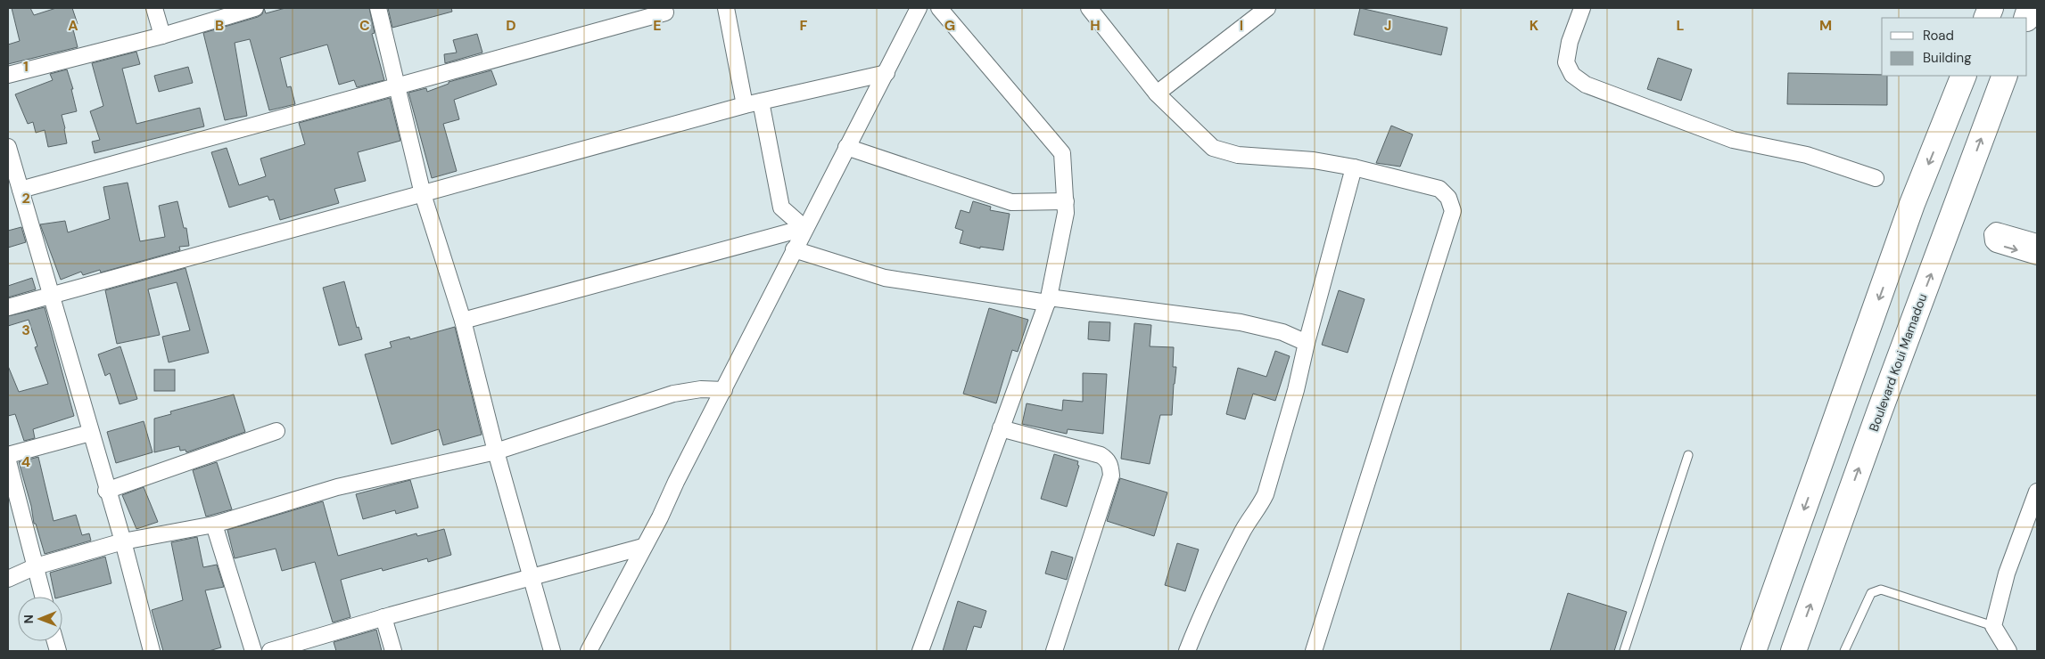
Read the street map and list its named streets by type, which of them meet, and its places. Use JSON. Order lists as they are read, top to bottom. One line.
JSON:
{"streets":{"main road":["Boulevard Koui Mamadou"]},"legend":["Road","Building"],"north":"left","grid":{"columns":["A","B","C","D","E","F","G","H","I","J","K","L","M"],"rows":["1","2","3","4"]}}
